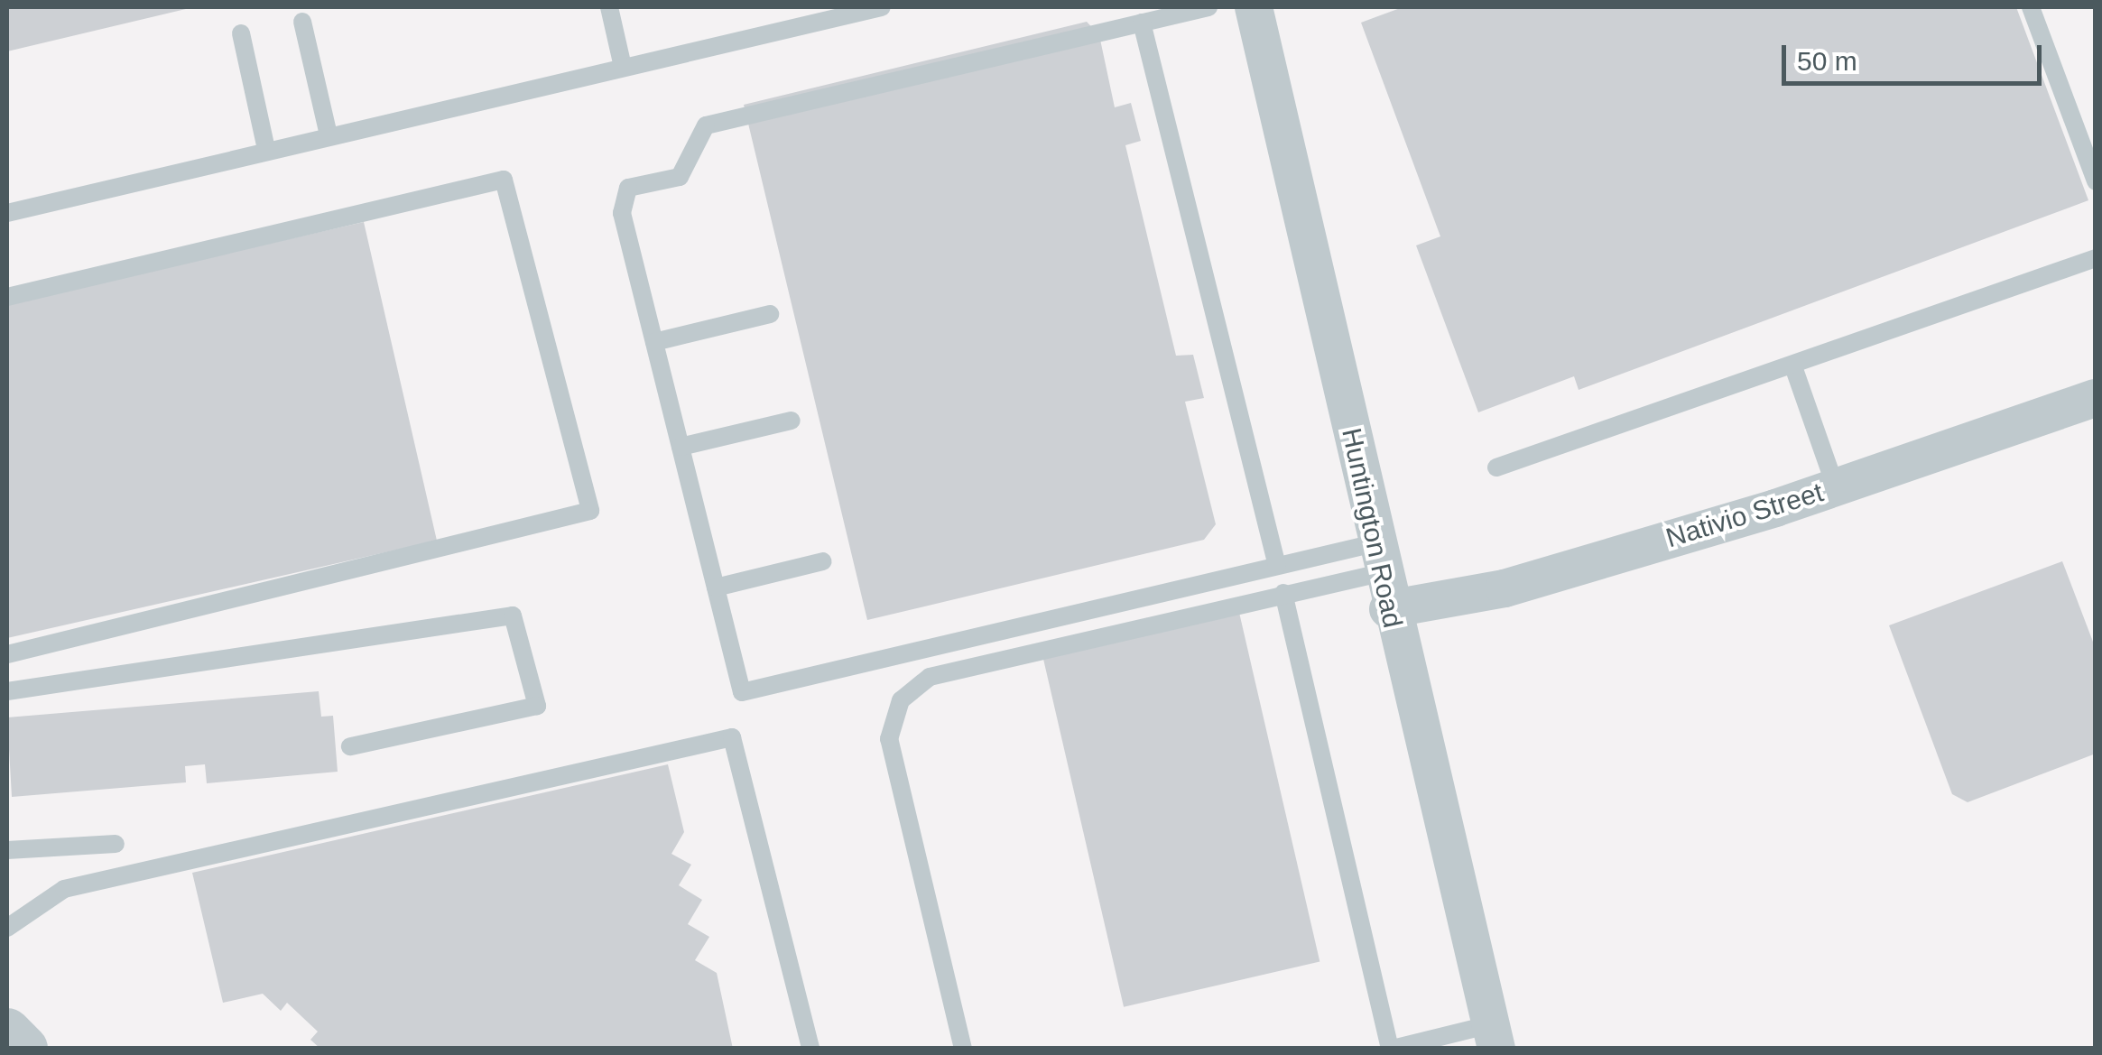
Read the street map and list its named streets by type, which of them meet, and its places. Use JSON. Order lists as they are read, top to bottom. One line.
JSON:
{"streets":{"street":["Nativio Street","Huntington Road"]},"crossings":[["Nativio Street","Huntington Road"]],"scale_bar":"50 m"}
